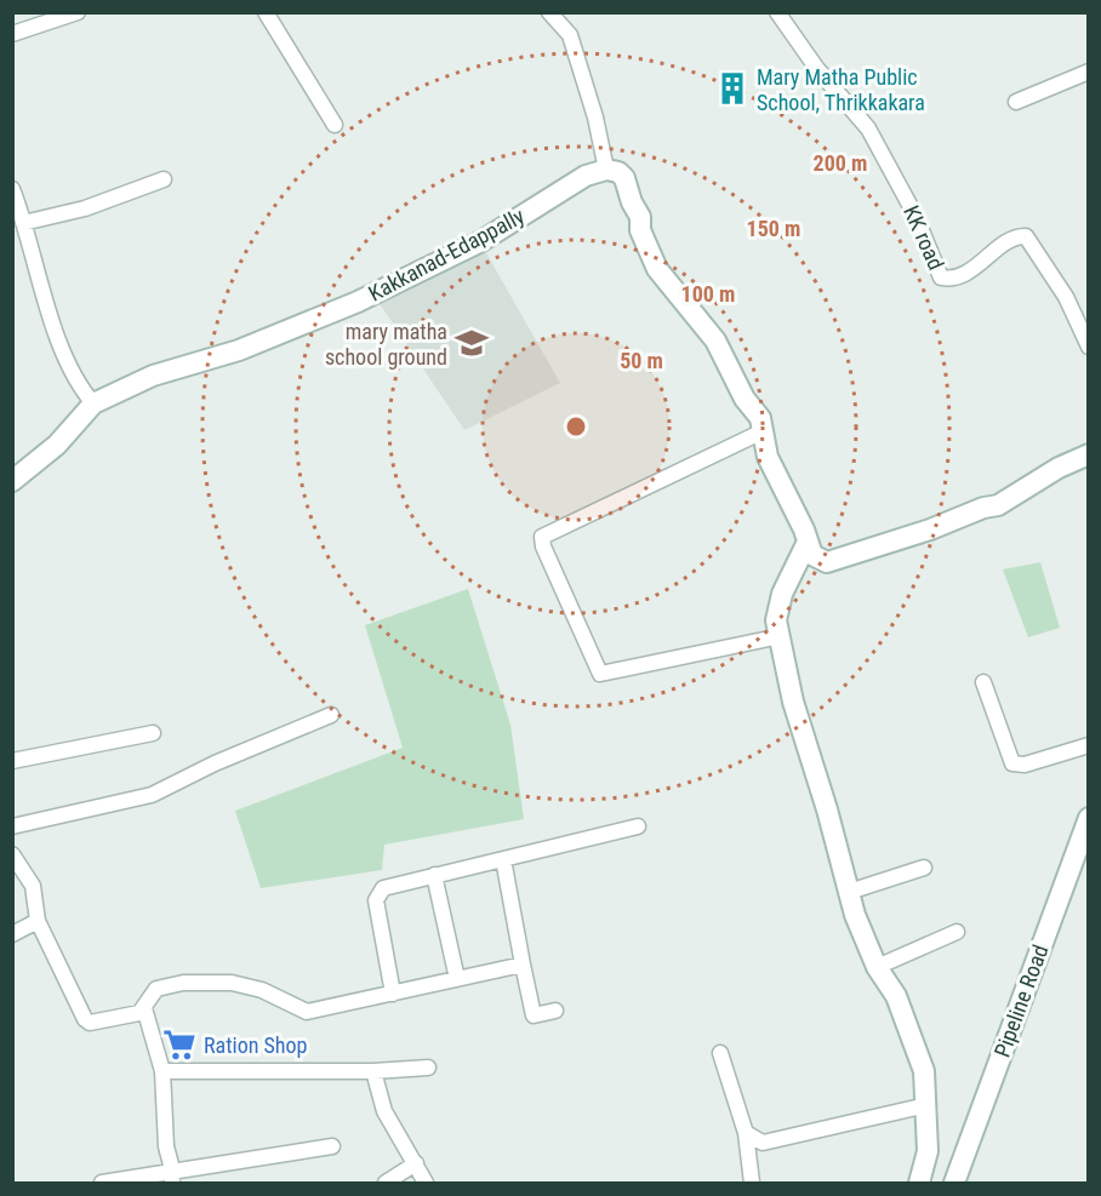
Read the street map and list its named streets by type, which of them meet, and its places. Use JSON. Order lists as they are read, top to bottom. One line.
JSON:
{"streets":{"street":["KK road","Kakkanad-Edappally","Pipeline Road"]},"places":{"building":["Mary Matha Public School, Thrikkakara"],"school or university":["mary matha school ground"],"supermarket":["Ration Shop"]},"rings":["200 m","150 m","100 m","50 m"]}
